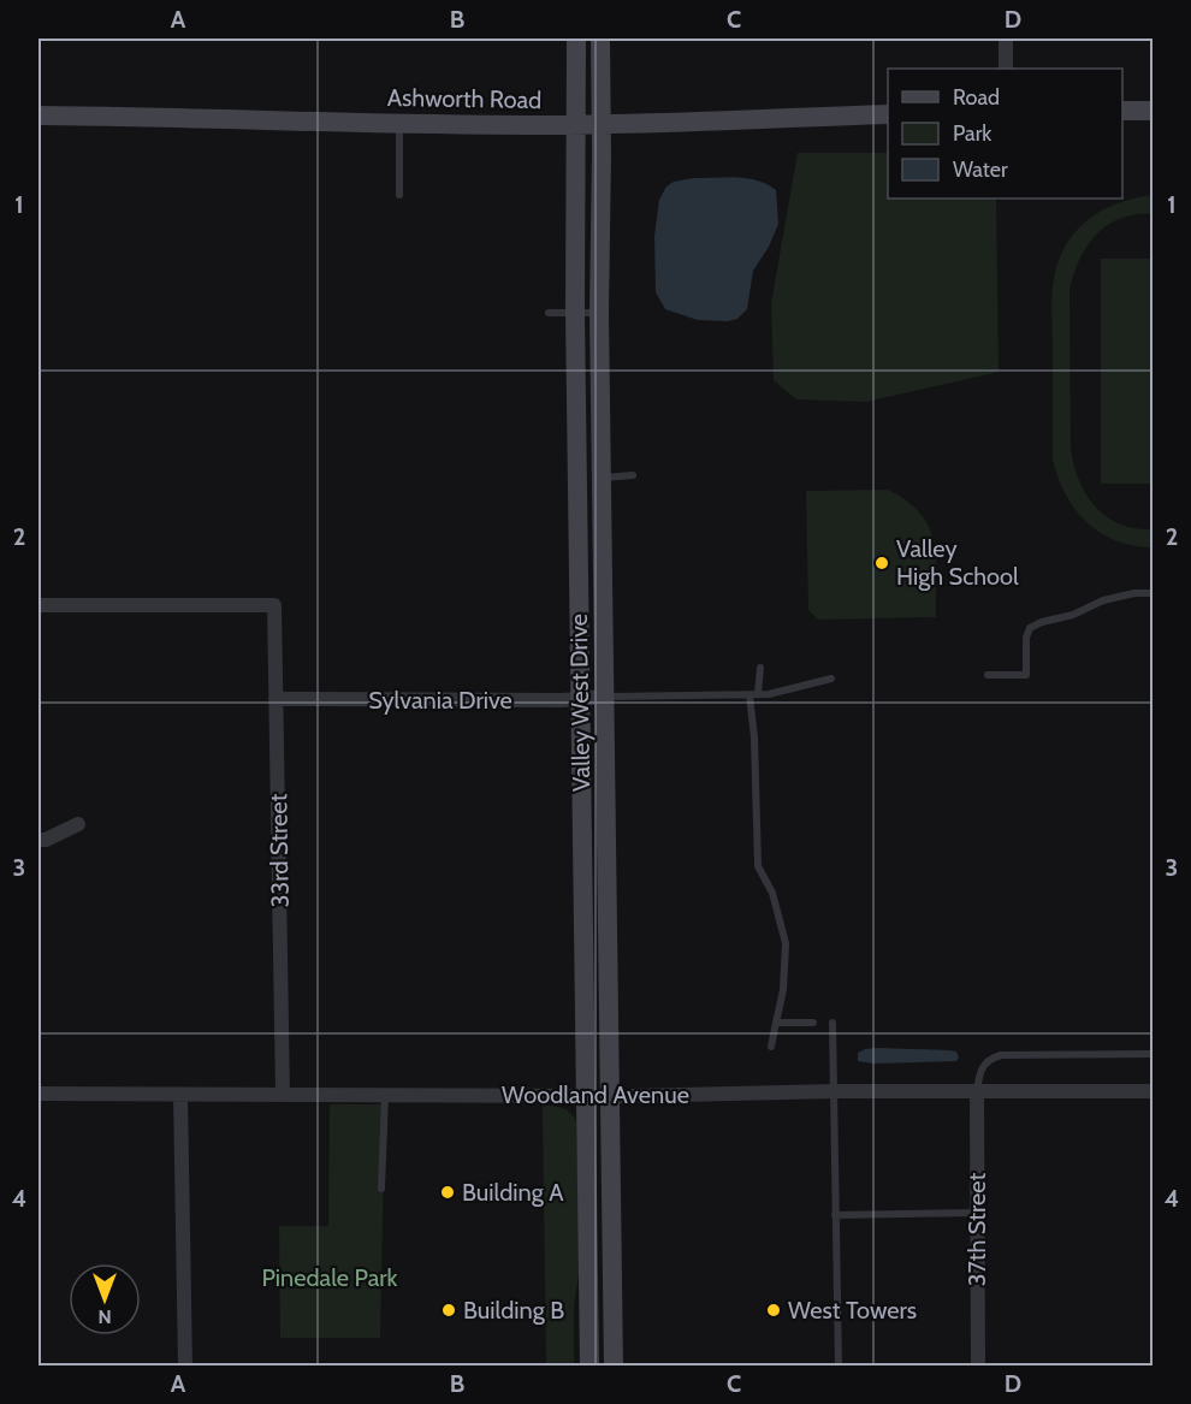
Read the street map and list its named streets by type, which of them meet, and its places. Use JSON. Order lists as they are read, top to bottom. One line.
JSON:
{"streets":{"main road":["Ashworth Road","Valley West Drive"],"street":["Sylvania Drive","33rd Street","Woodland Avenue","37th Street"]},"crossings":[["Ashworth Road","Valley West Drive"],["Sylvania Drive","Valley West Drive"],["Sylvania Drive","33rd Street"],["Valley West Drive","Woodland Avenue"],["33rd Street","Woodland Avenue"],["Woodland Avenue","37th Street"]],"parks":["Pinedale Park"],"places":["Valley High School","Building A","Building B","West Towers"],"legend":["Road","Park","Water"],"north":"bottom","grid":{"columns":["A","B","C","D"],"rows":["1","2","3","4"]}}
